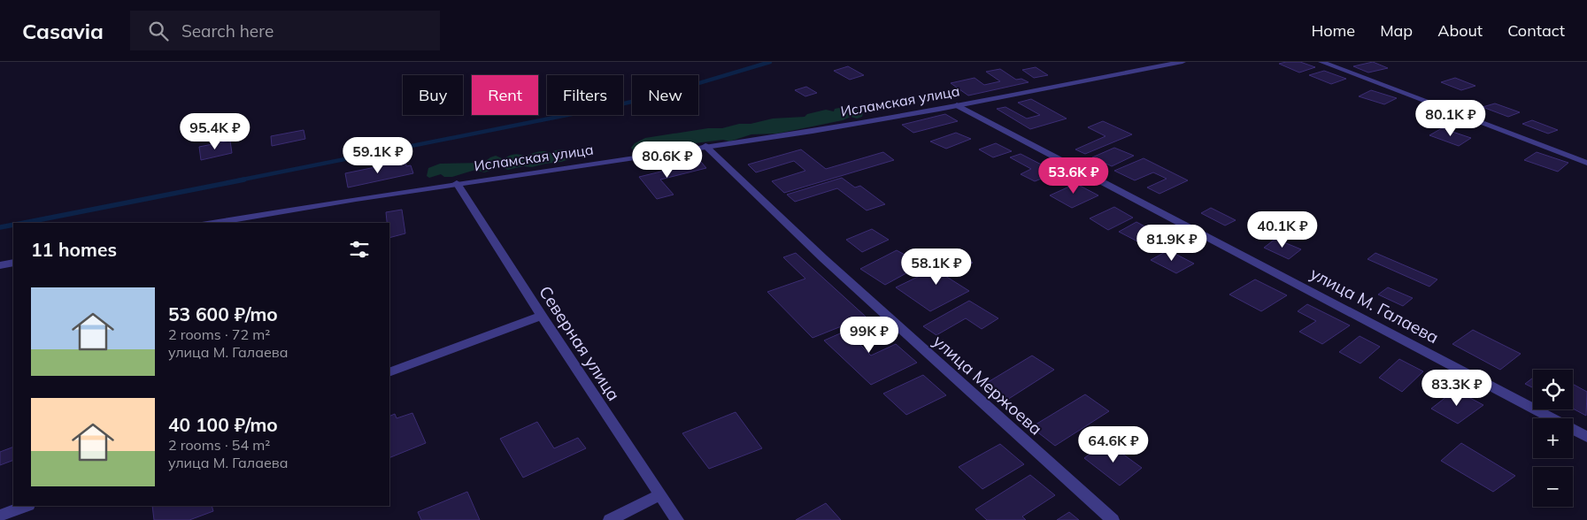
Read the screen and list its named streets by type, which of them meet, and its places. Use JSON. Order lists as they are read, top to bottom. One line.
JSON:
{"streets":{"street":["Исламская улица","улица М. Галаева","Северная улица","улица Мержоева"]},"crossings":[["Исламская улица","улица М. Галаева"],["Исламская улица","Северная улица"],["Исламская улица","улица Мержоева"]],"page":{"header":"Casavia","search":"Search here","nav":["Home","Map","About","Contact"],"chip":["Buy","Rent","Filters","New"],"price":["80.1K ₽","95.4K ₽","59.1K ₽","80.6K ₽","53.6K ₽","40.1K ₽","81.9K ₽","58.1K ₽","99K ₽","83.3K ₽","64.6K ₽"],"heading":"11 homes","list":[{"name":"53 600 ₽/mo","note":"2 rooms · 72 m² · улица М. Галаева"},{"name":"40 100 ₽/mo","note":"2 rooms · 54 m² · улица М. Галаева"}],"map_buttons":["+","−"]}}
